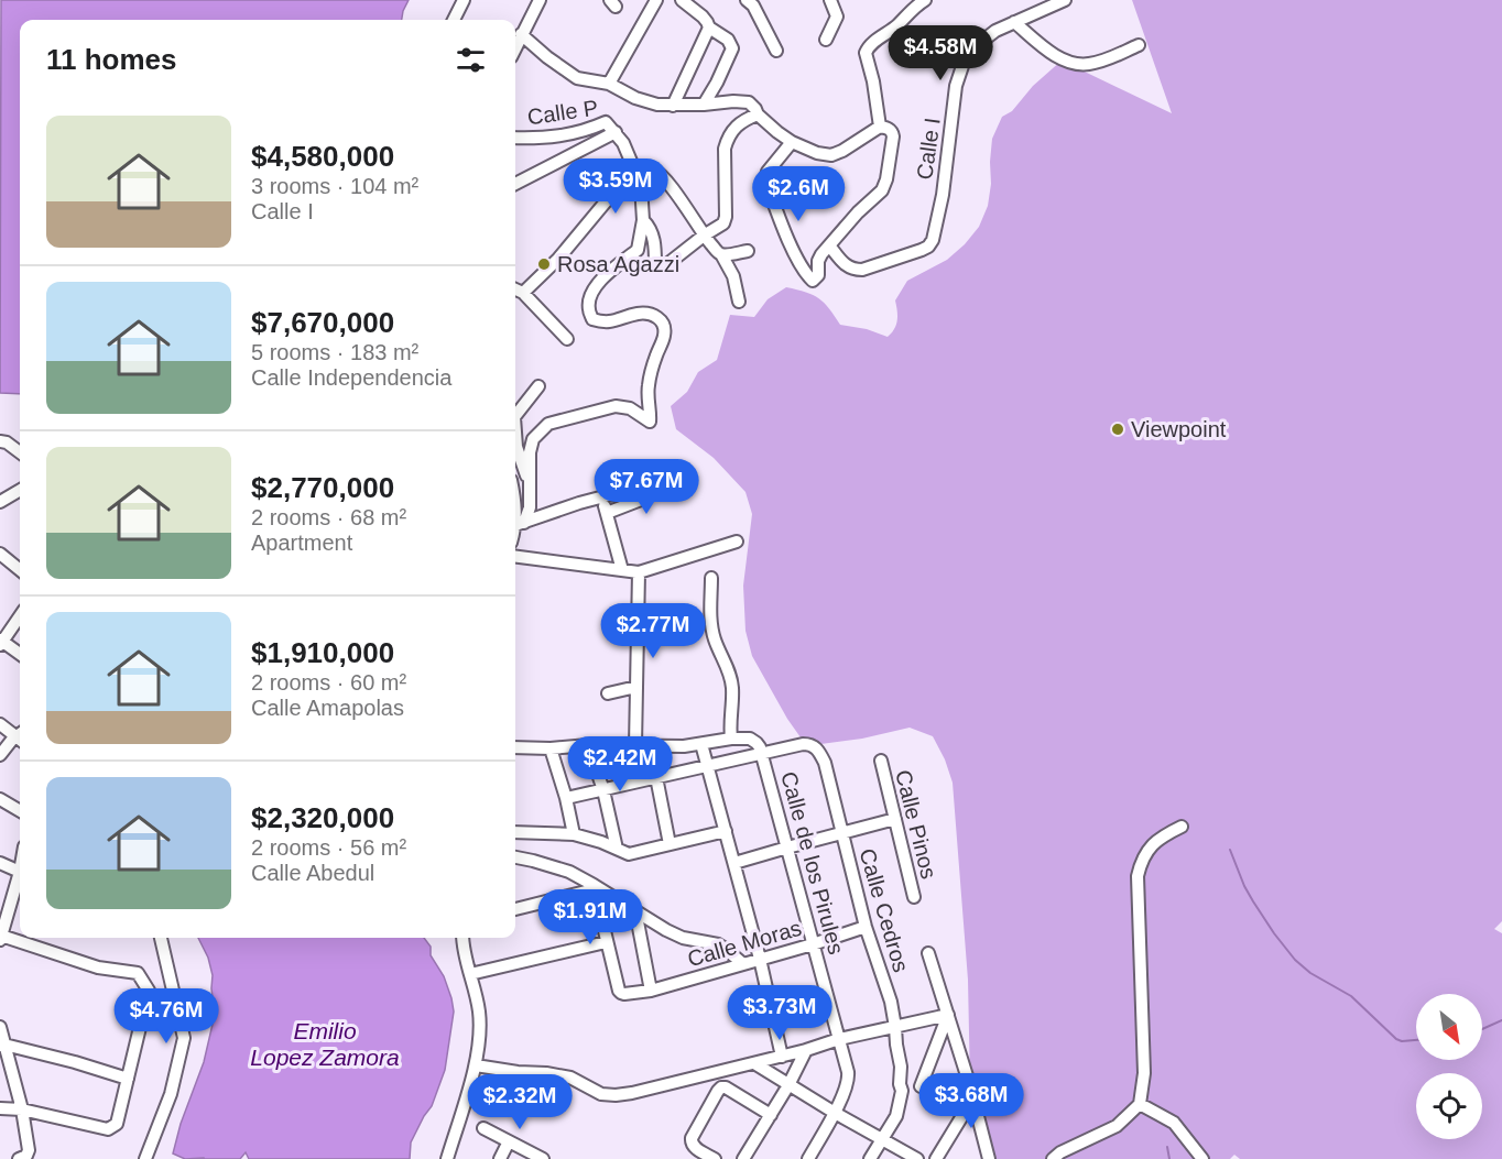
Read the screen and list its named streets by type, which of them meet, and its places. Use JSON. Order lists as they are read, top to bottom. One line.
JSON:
{"streets":{"street":["Calle P","Calle I","Calle Pinos","Calle de los Pirules","Calle Cedros","Calle Moras"]},"crossings":[["Calle de los Pirules","Calle Cedros"],["Calle de los Pirules","Calle Moras"],["Calle Cedros","Calle Moras"]],"water":["Emilio Lopez Zamora"],"places":["Rosa Agazzi","Viewpoint"],"north":"bottom right","page":{"heading":"11 homes","price":["$4.58M","$3.59M","$2.6M","$7.67M","$2.77M","$2.42M","$1.91M","$3.73M","$4.76M","$3.68M","$2.32M"],"list":[{"name":"$4,580,000","note":"3 rooms · 104 m² · Calle I"},{"name":"$7,670,000","note":"5 rooms · 183 m² · Calle Independencia"},{"name":"$2,770,000","note":"2 rooms · 68 m² · Apartment"},{"name":"$1,910,000","note":"2 rooms · 60 m² · Calle Amapolas"},{"name":"$2,320,000","note":"2 rooms · 56 m² · Calle Abedul"}]}}
